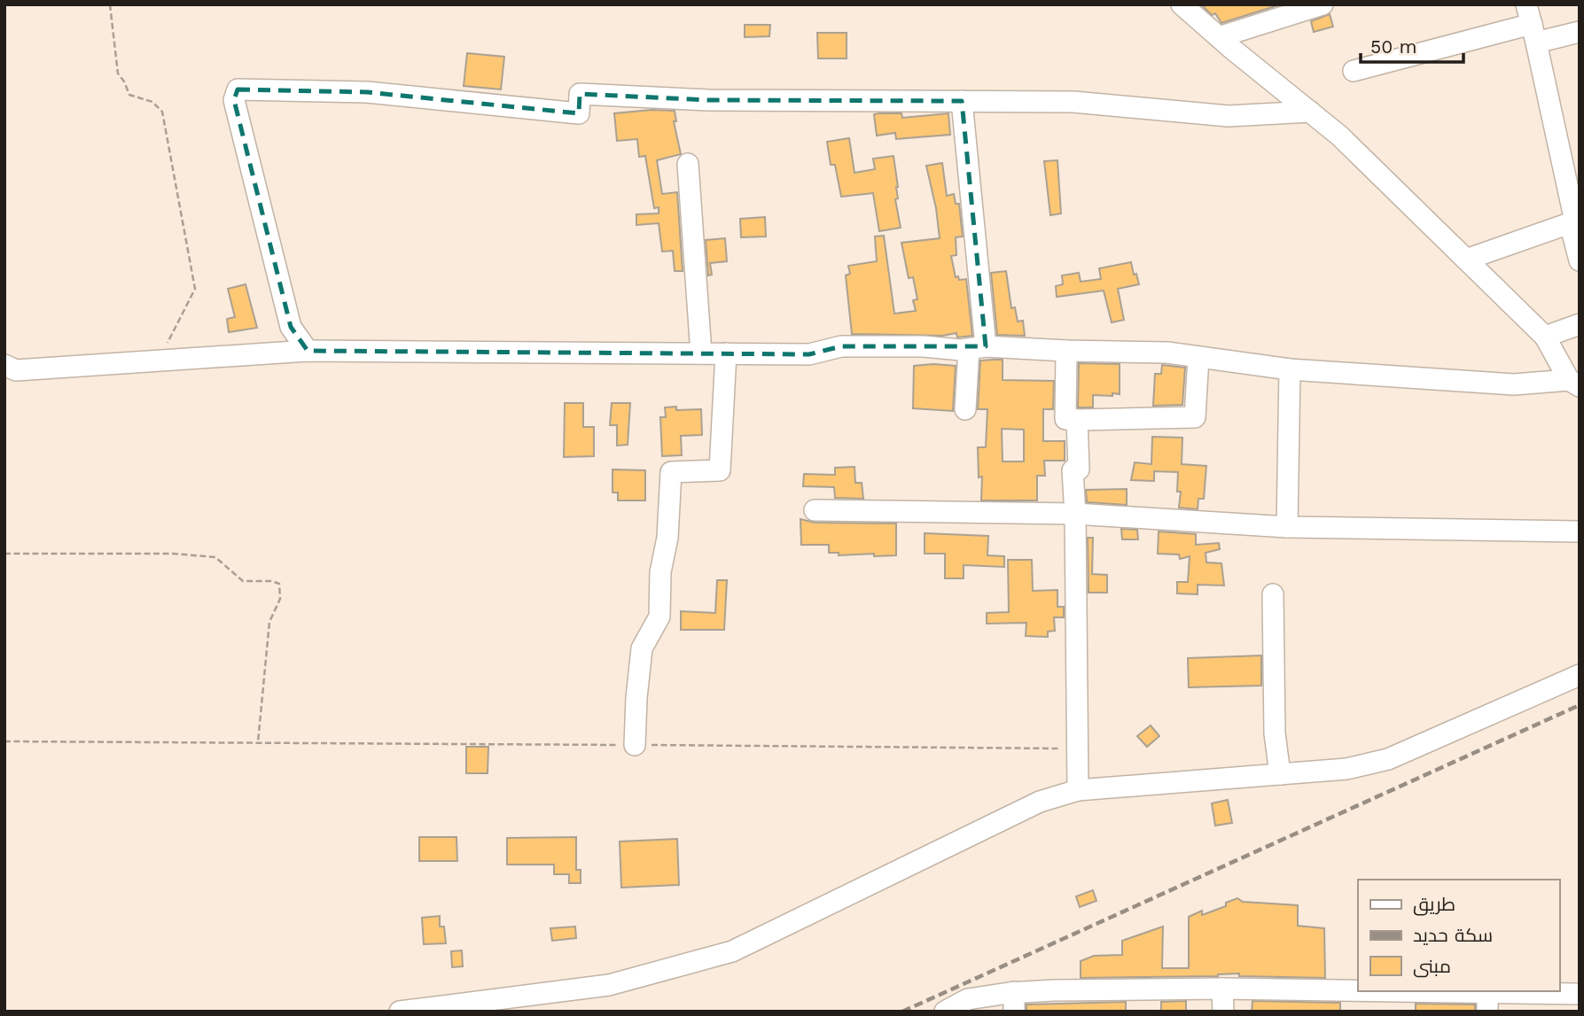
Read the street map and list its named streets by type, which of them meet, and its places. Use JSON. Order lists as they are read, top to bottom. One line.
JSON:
{"legend":["طريق","سكة حديد","مبنى"],"scale_bar":"50 m"}
